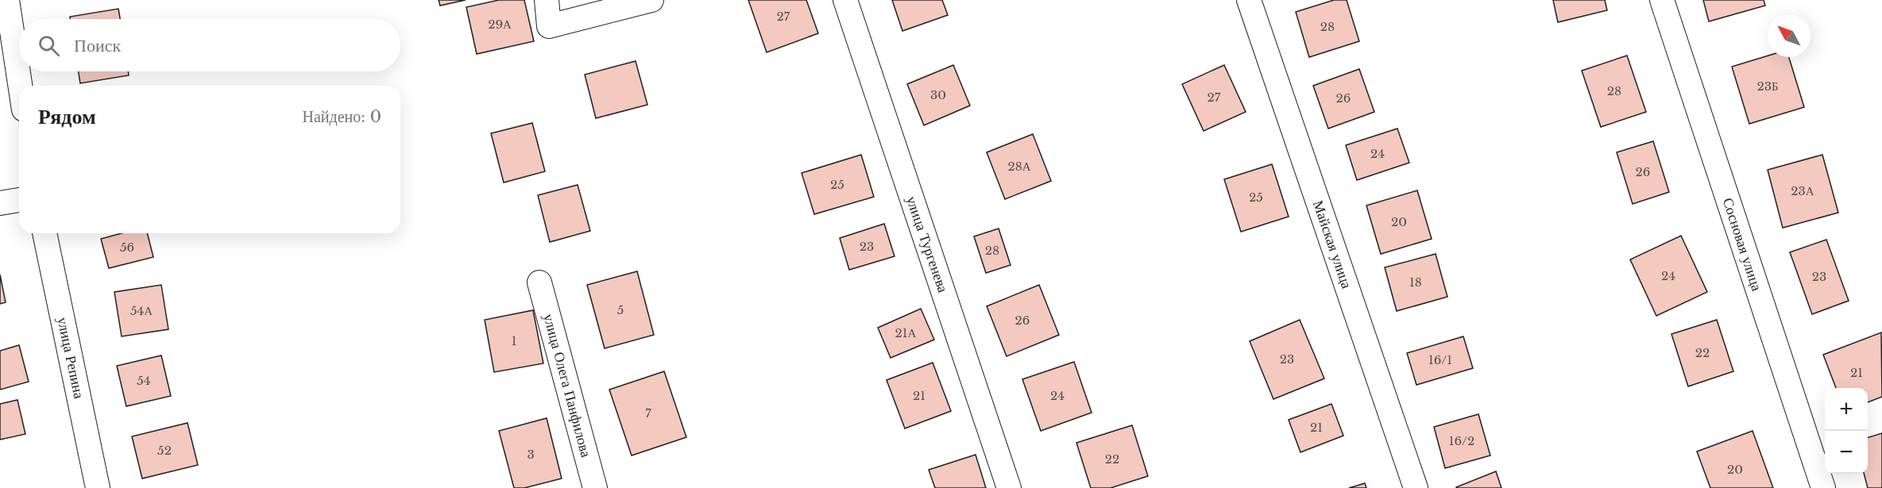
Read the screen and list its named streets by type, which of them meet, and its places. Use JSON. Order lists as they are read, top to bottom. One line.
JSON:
{"streets":{"street":["улица Тургенева","Майская улица","Сосновая улица","улица Репина","улица Олега Панфилова"]},"house_numbers":["27","29А","28","23Б","28","30","27","26","24","28А","26","25","23А","25","20","23","56","28","24","23","18","5","54А","26","21А","1","22","23","16/1","21","54","21","24","7","21","16/2","52","3","22","20"],"north":"top left","page":{"search":"Поиск","heading":["Рядом","Найдено: 0"],"map_buttons":["+","−"]}}
